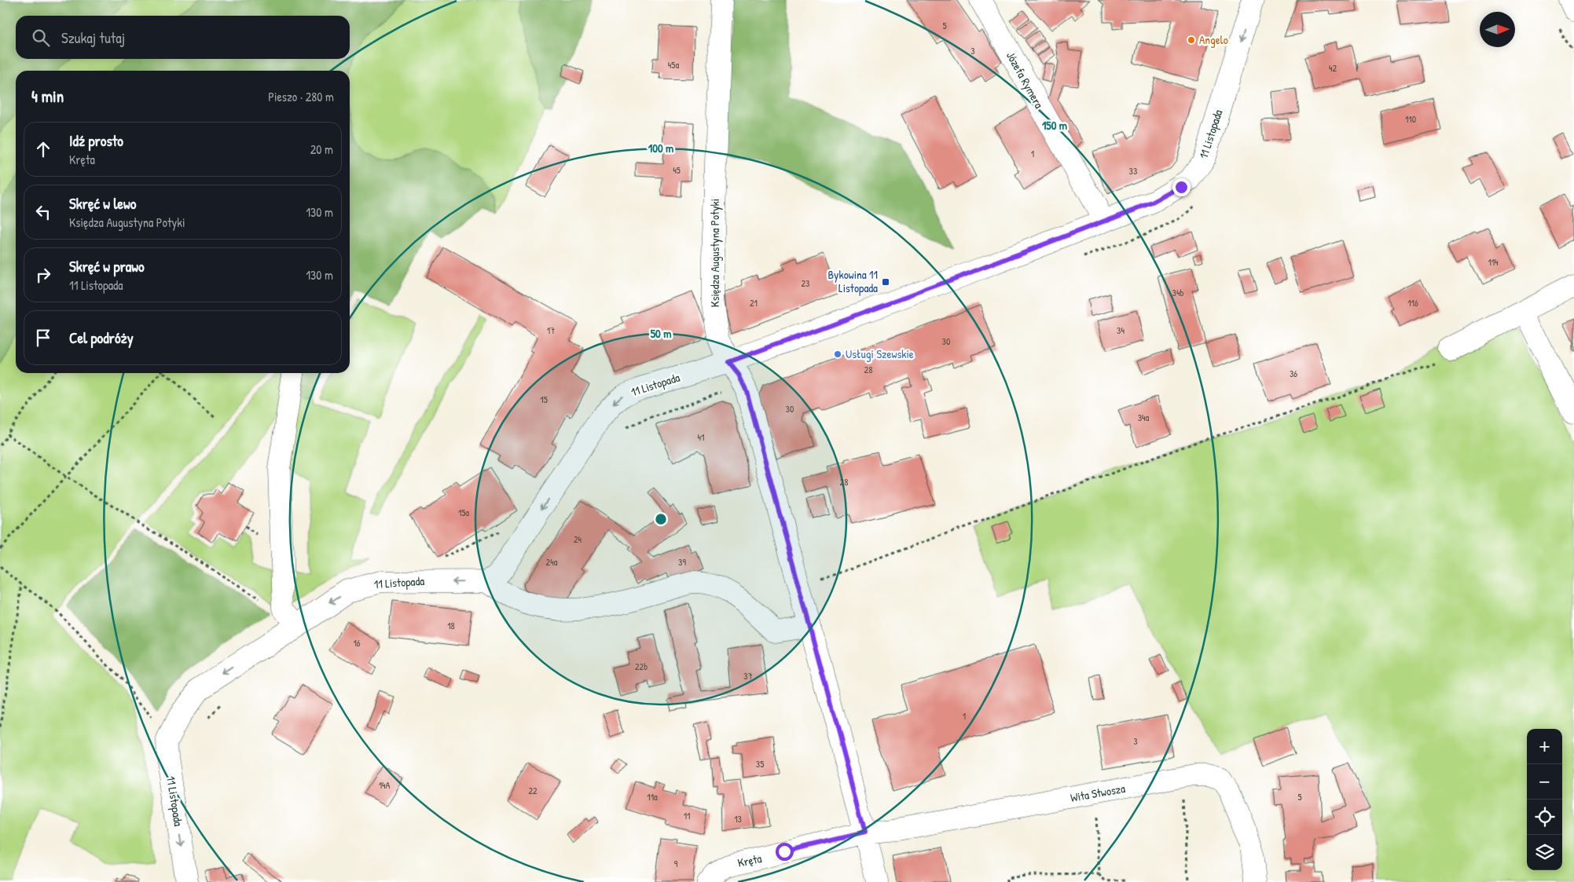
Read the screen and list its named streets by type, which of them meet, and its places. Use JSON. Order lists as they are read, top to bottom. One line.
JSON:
{"streets":{"street":["Józefa Rymera","11 Listopada","Księdza Augustyna Potyki","Wita Stwosza","Kręta"]},"crossings":[["Józefa Rymera","11 Listopada"],["11 Listopada","Księdza Augustyna Potyki"],["Księdza Augustyna Potyki","Wita Stwosza"],["Księdza Augustyna Potyki","Kręta"],["Wita Stwosza","Kręta"]],"one_way":["11 Listopada"],"places":{"other":["Angelo","Usługi Szewskie"],"transit":["Bykowina 11 Listopada"]},"house_numbers":["5","3","45a","42","110","1","45","33","114","23","34b","21","116","17","34","30","28","36","15","30","34a","41","28","15a","24","24a","39","18","16","22b","37","1","3","35","14A","22","11a","5","11","13","9"],"north":"right","page":{"search":"Szukaj tutaj","heading":["4 min","Pieszo · 280 m"],"list":[["Idź prosto","Kręta","20 m"],["Skręć w lewo","Księdza Augustyna Potyki","130 m"],["Skręć w prawo","11 Listopada","130 m"],"Cel podróży"],"map_buttons":["+","−"]},"rings":["150 m","100 m","50 m"]}
